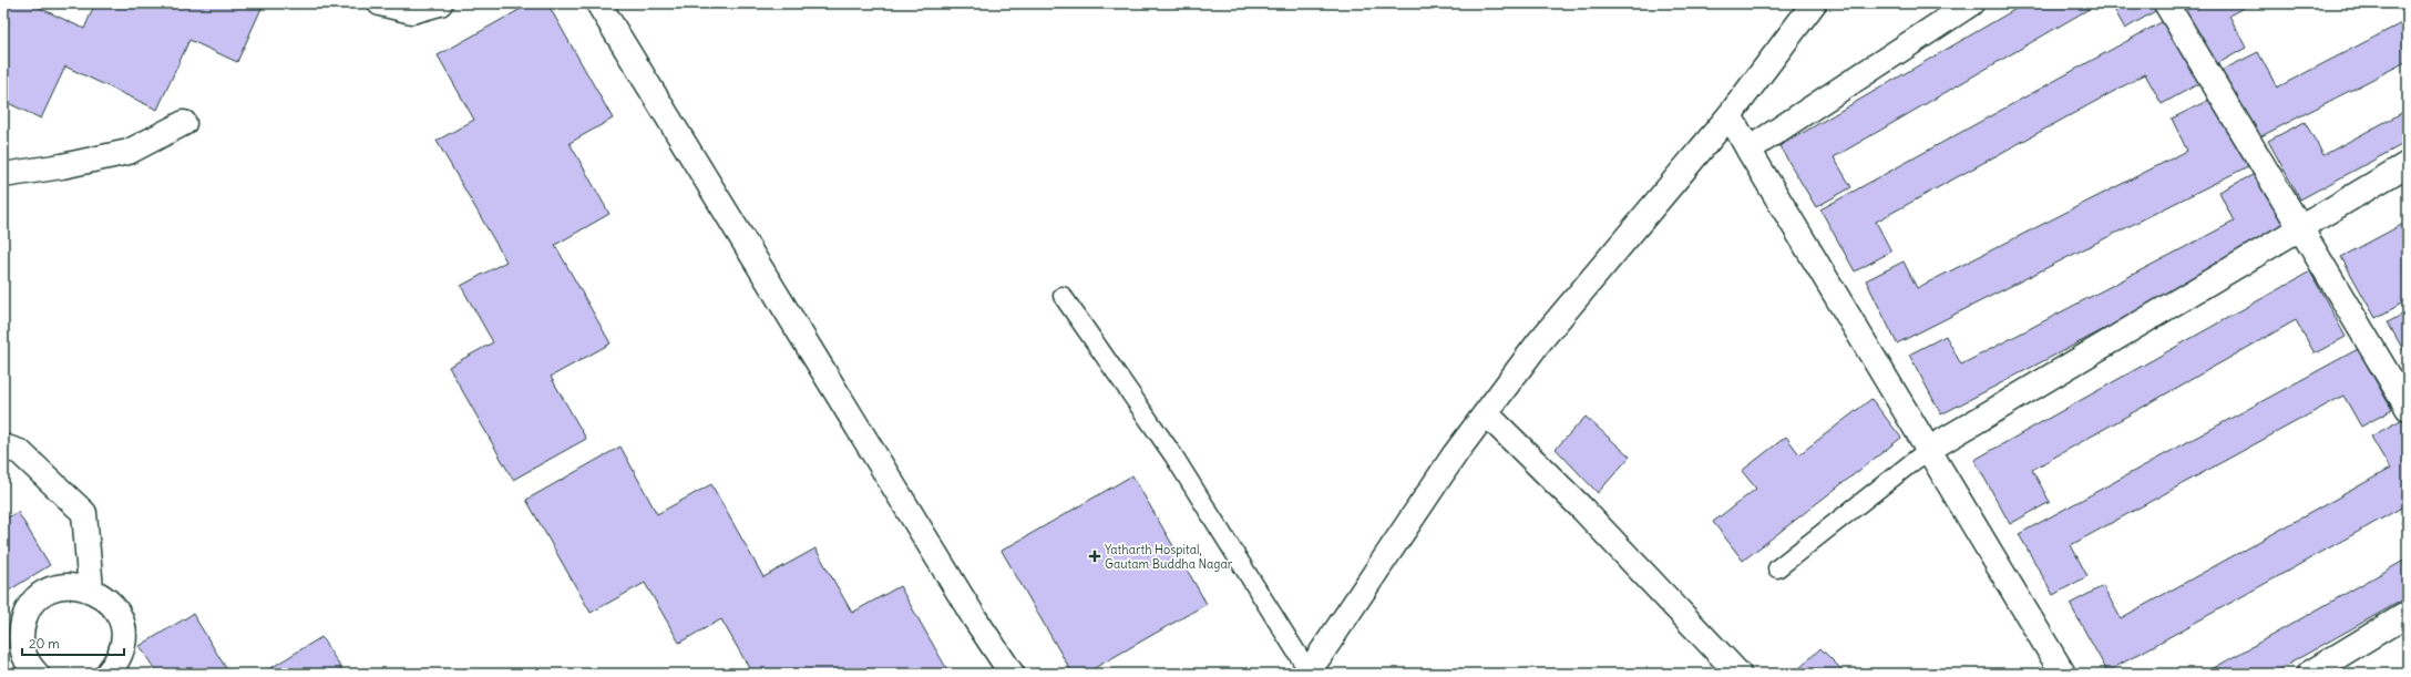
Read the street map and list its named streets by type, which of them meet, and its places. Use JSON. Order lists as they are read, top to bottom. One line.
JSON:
{"places":{"health":["Yatharth Hospital, Gautam Buddha Nagar"]},"scale_bar":"20 m"}
